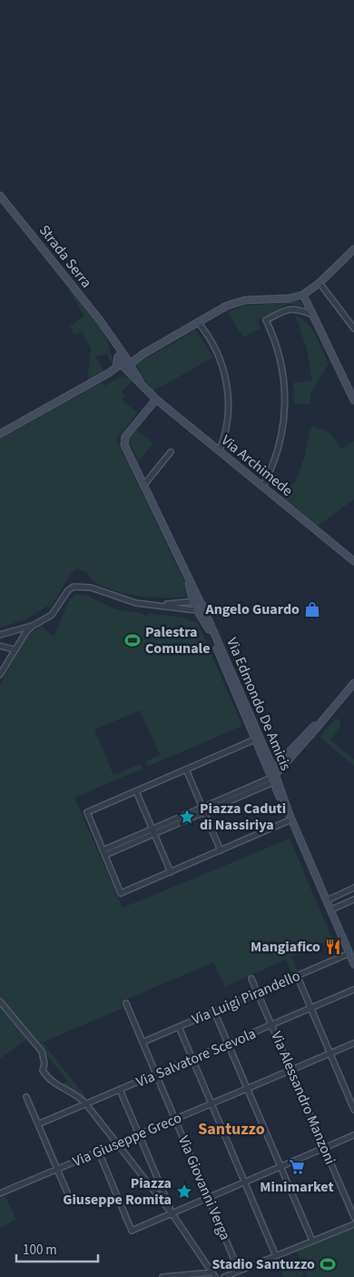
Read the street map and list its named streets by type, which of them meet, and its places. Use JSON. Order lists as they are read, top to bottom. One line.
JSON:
{"streets":{"main road":["Strada Serra","Via Archimede","Via Edmondo De Amicis"],"street":["Via Luigi Pirandello","Via Salvatore Scevola","Via Alessandro Manzoni","Via Giuseppe Greco","Via Giovanni Verga"]},"crossings":[["Strada Serra","Via Archimede"],["Via Edmondo De Amicis","Via Luigi Pirandello"],["Via Luigi Pirandello","Via Alessandro Manzoni"],["Via Luigi Pirandello","Via Giovanni Verga"],["Via Salvatore Scevola","Via Alessandro Manzoni"],["Via Salvatore Scevola","Via Giovanni Verga"],["Via Alessandro Manzoni","Via Giuseppe Greco"],["Via Giuseppe Greco","Via Giovanni Verga"]],"districts":["Santuzzo"],"places":{"shop":["Angelo Guardo"],"sports":["Palestra Comunale","Stadio Santuzzo"],"place":["Piazza Caduti di Nassiriya","Piazza Giuseppe Romita"],"restaurant":["Mangiafico"],"supermarket":["Minimarket"]},"scale_bar":"100 m"}
